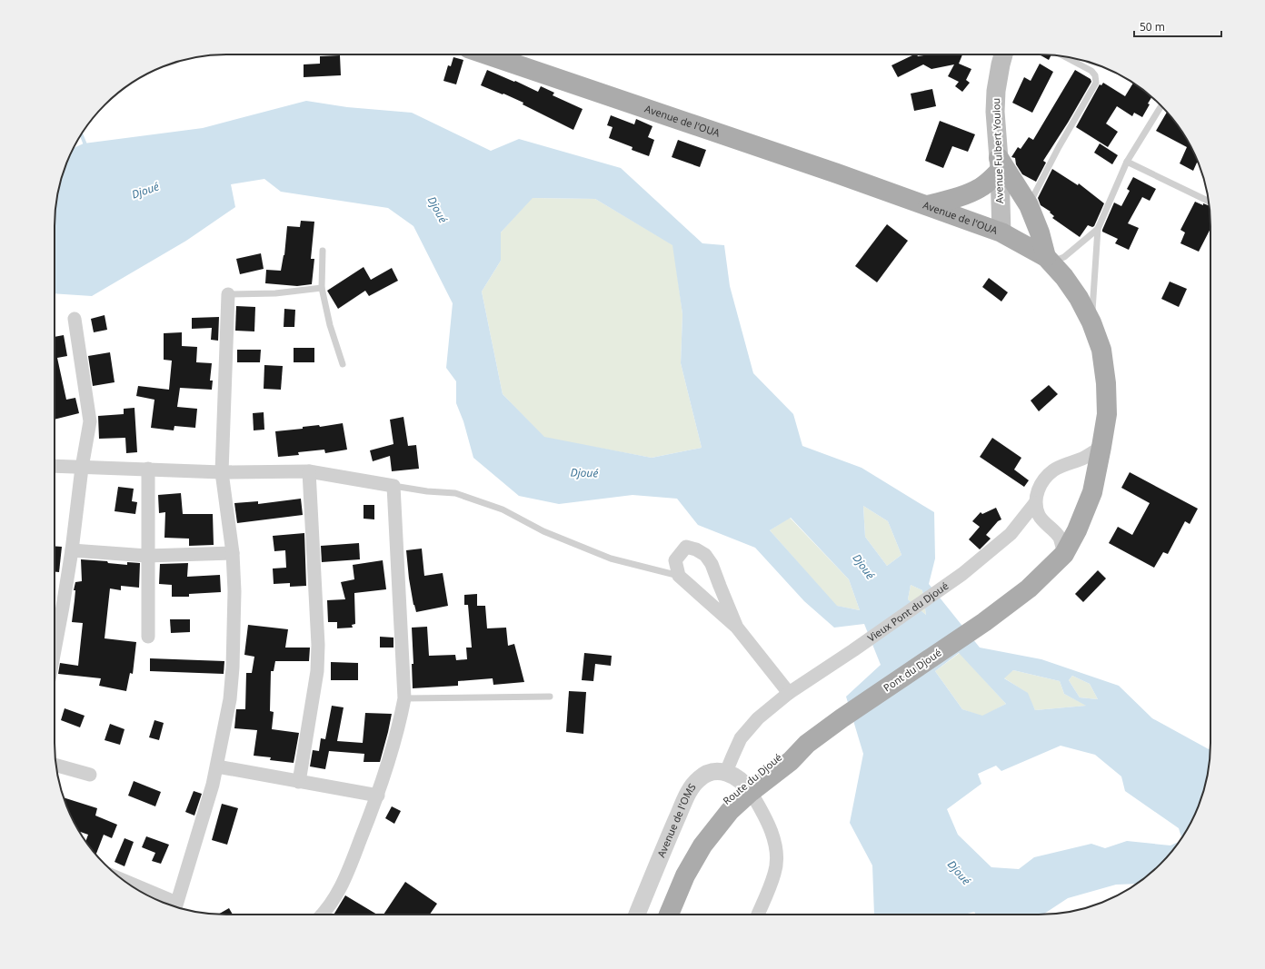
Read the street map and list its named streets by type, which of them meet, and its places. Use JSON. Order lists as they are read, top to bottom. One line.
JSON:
{"streets":{"main road":["Avenue de l'OUA","Avenue Fulbert Youlou","Pont du Djoué","Route du Djoué"],"street":["Vieux Pont du Djoué","Avenue de l'OMS"]},"crossings":[["Avenue de l'OUA","Avenue Fulbert Youlou"],["Avenue de l'OUA","Pont du Djoué"],["Vieux Pont du Djoué","Avenue de l'OMS"],["Pont du Djoué","Route du Djoué"]],"water":["Djoué"],"scale_bar":"50 m"}
